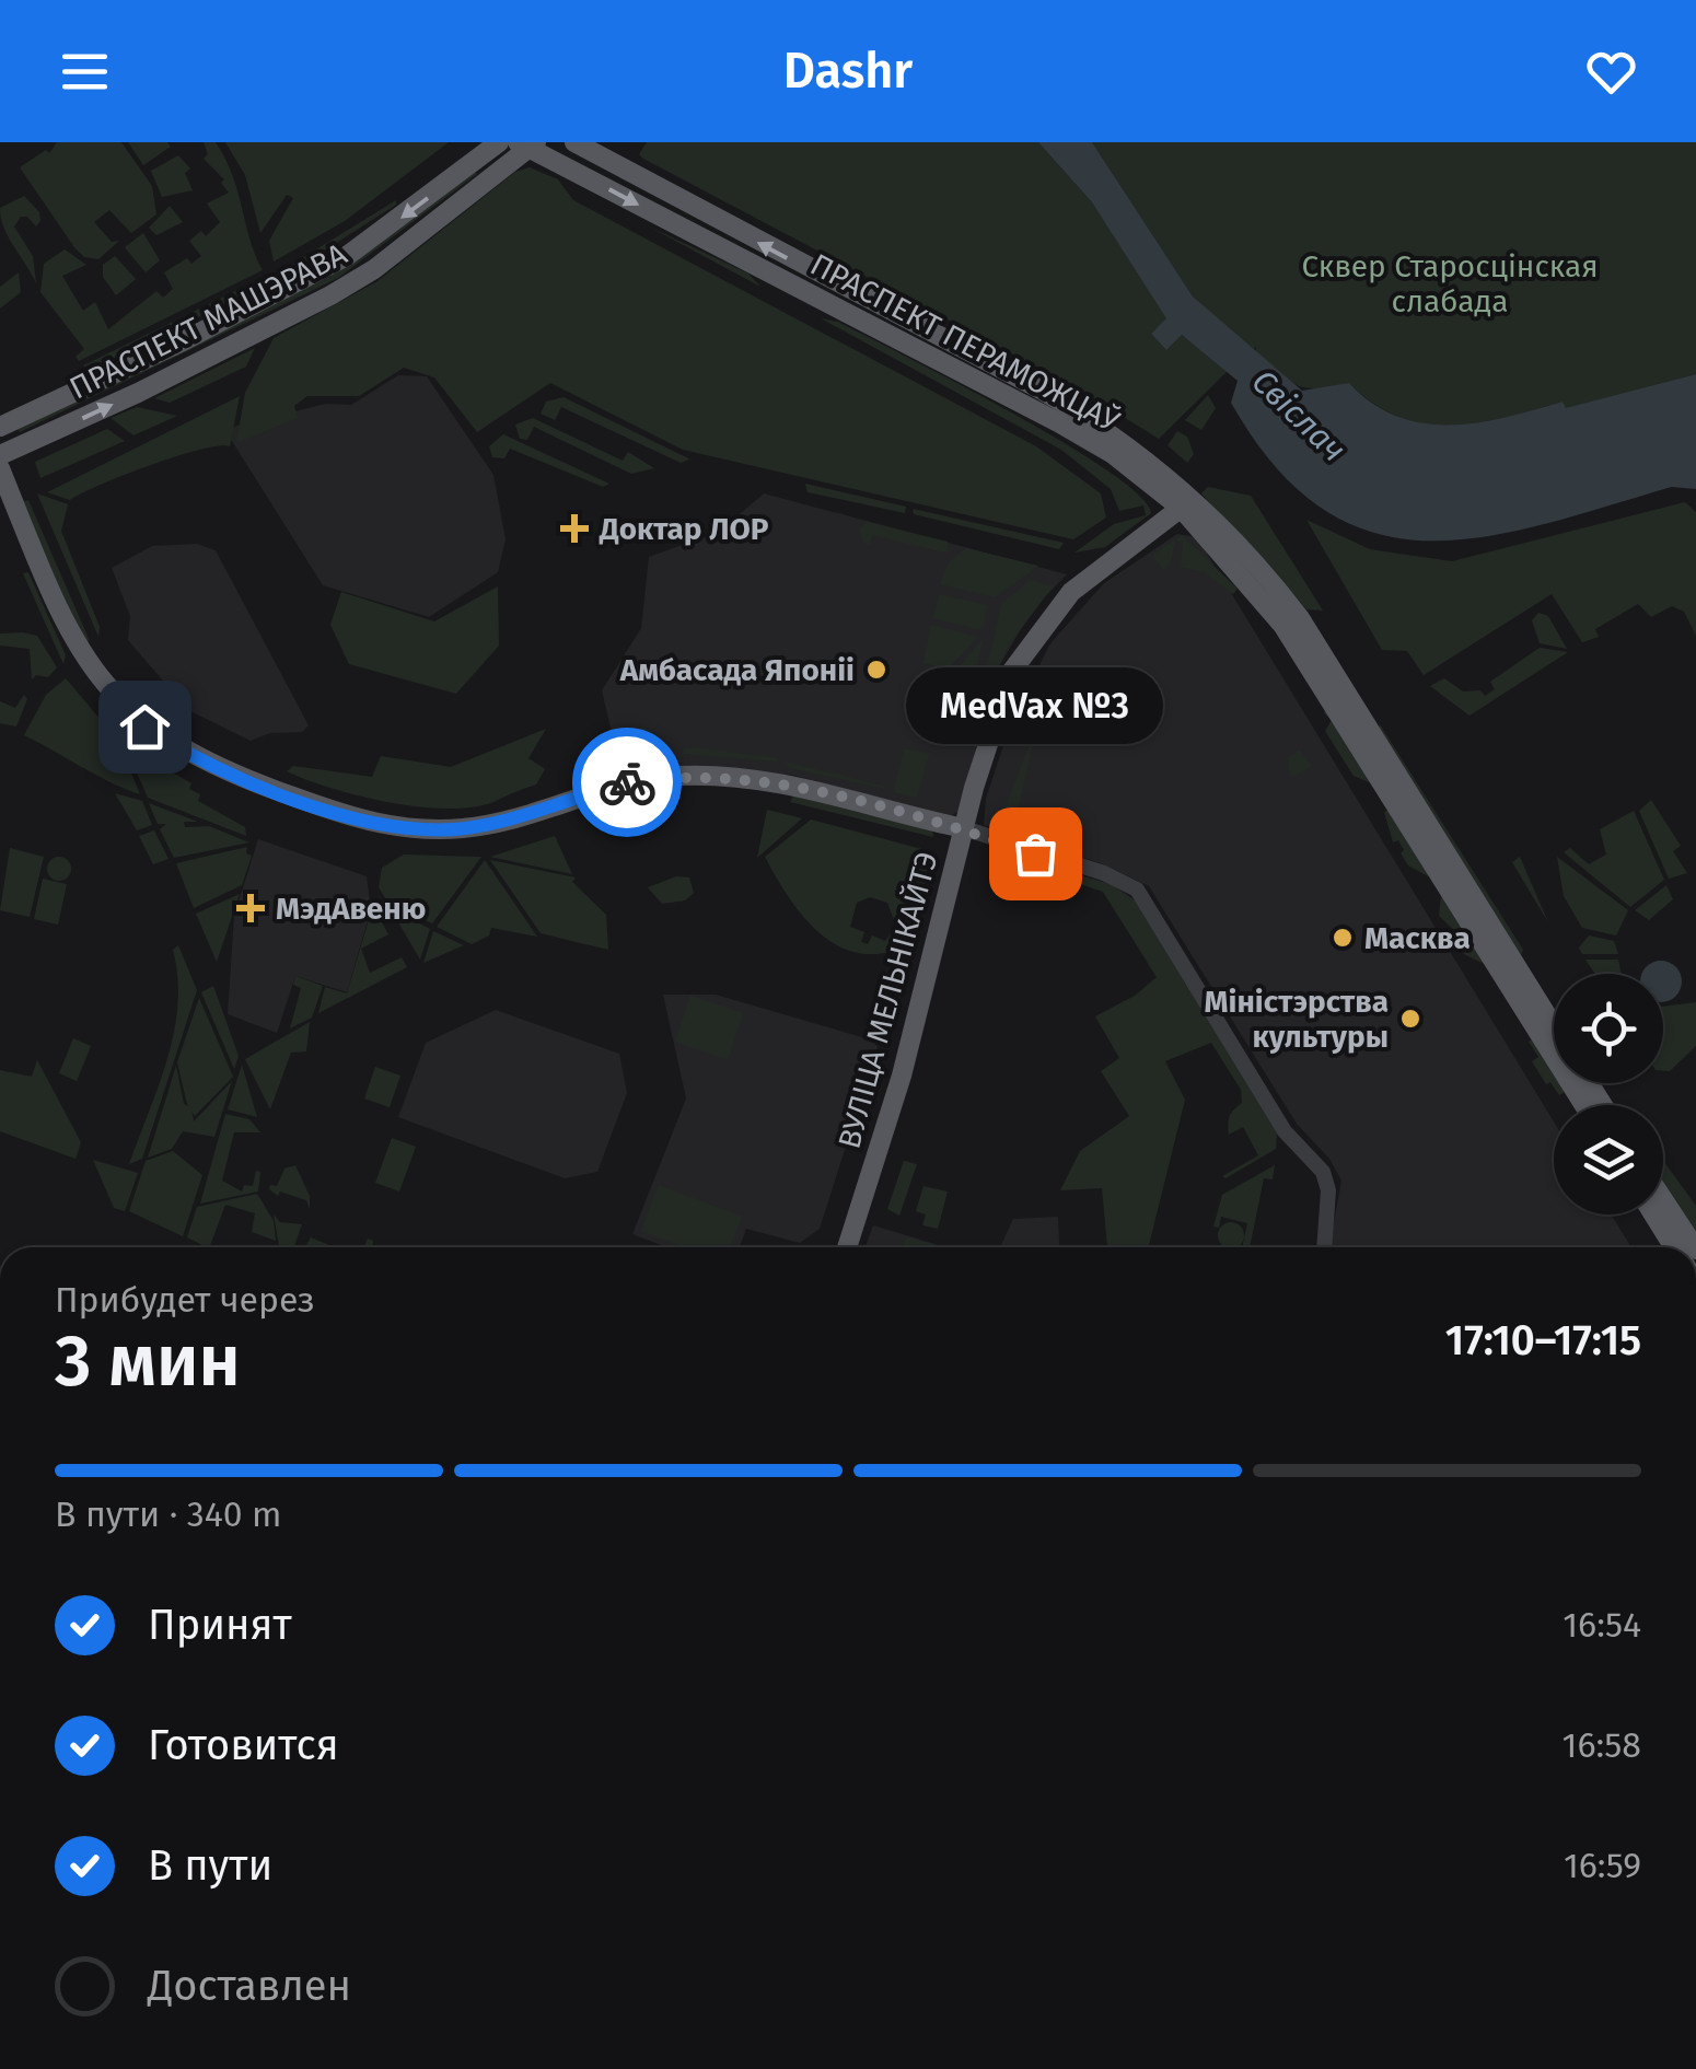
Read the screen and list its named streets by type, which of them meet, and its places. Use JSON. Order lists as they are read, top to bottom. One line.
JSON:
{"streets":{"main road":["ПРАСПЕКТ МАШЭРАВА","ПРАСПЕКТ ПЕРАМОЖЦАЎ","ВУЛІЦА МЕЛЬНІКАЙТЭ"]},"crossings":[["ПРАСПЕКТ МАШЭРАВА","ПРАСПЕКТ ПЕРАМОЖЦАЎ"],["ПРАСПЕКТ ПЕРАМОЖЦАЎ","ВУЛІЦА МЕЛЬНІКАЙТЭ"]],"water":["Свіслач"],"parks":["Сквер Старосцінская слабада"],"places":{"health":["Доктар ЛОР","МэдАвеню"],"other":["Амбасада Японіі","MedVax №3","Масква","Міністэрства культуры"]},"page":{"header":"Dashr","bubble":"MedVax №3","heading":["3 мин","Прибудет через","17:10–17:15"],"bar":"В пути · 340 m","list":[["Принят","16:54"],["Готовится","16:58"],["В пути","16:59"],"Доставлен"]}}
